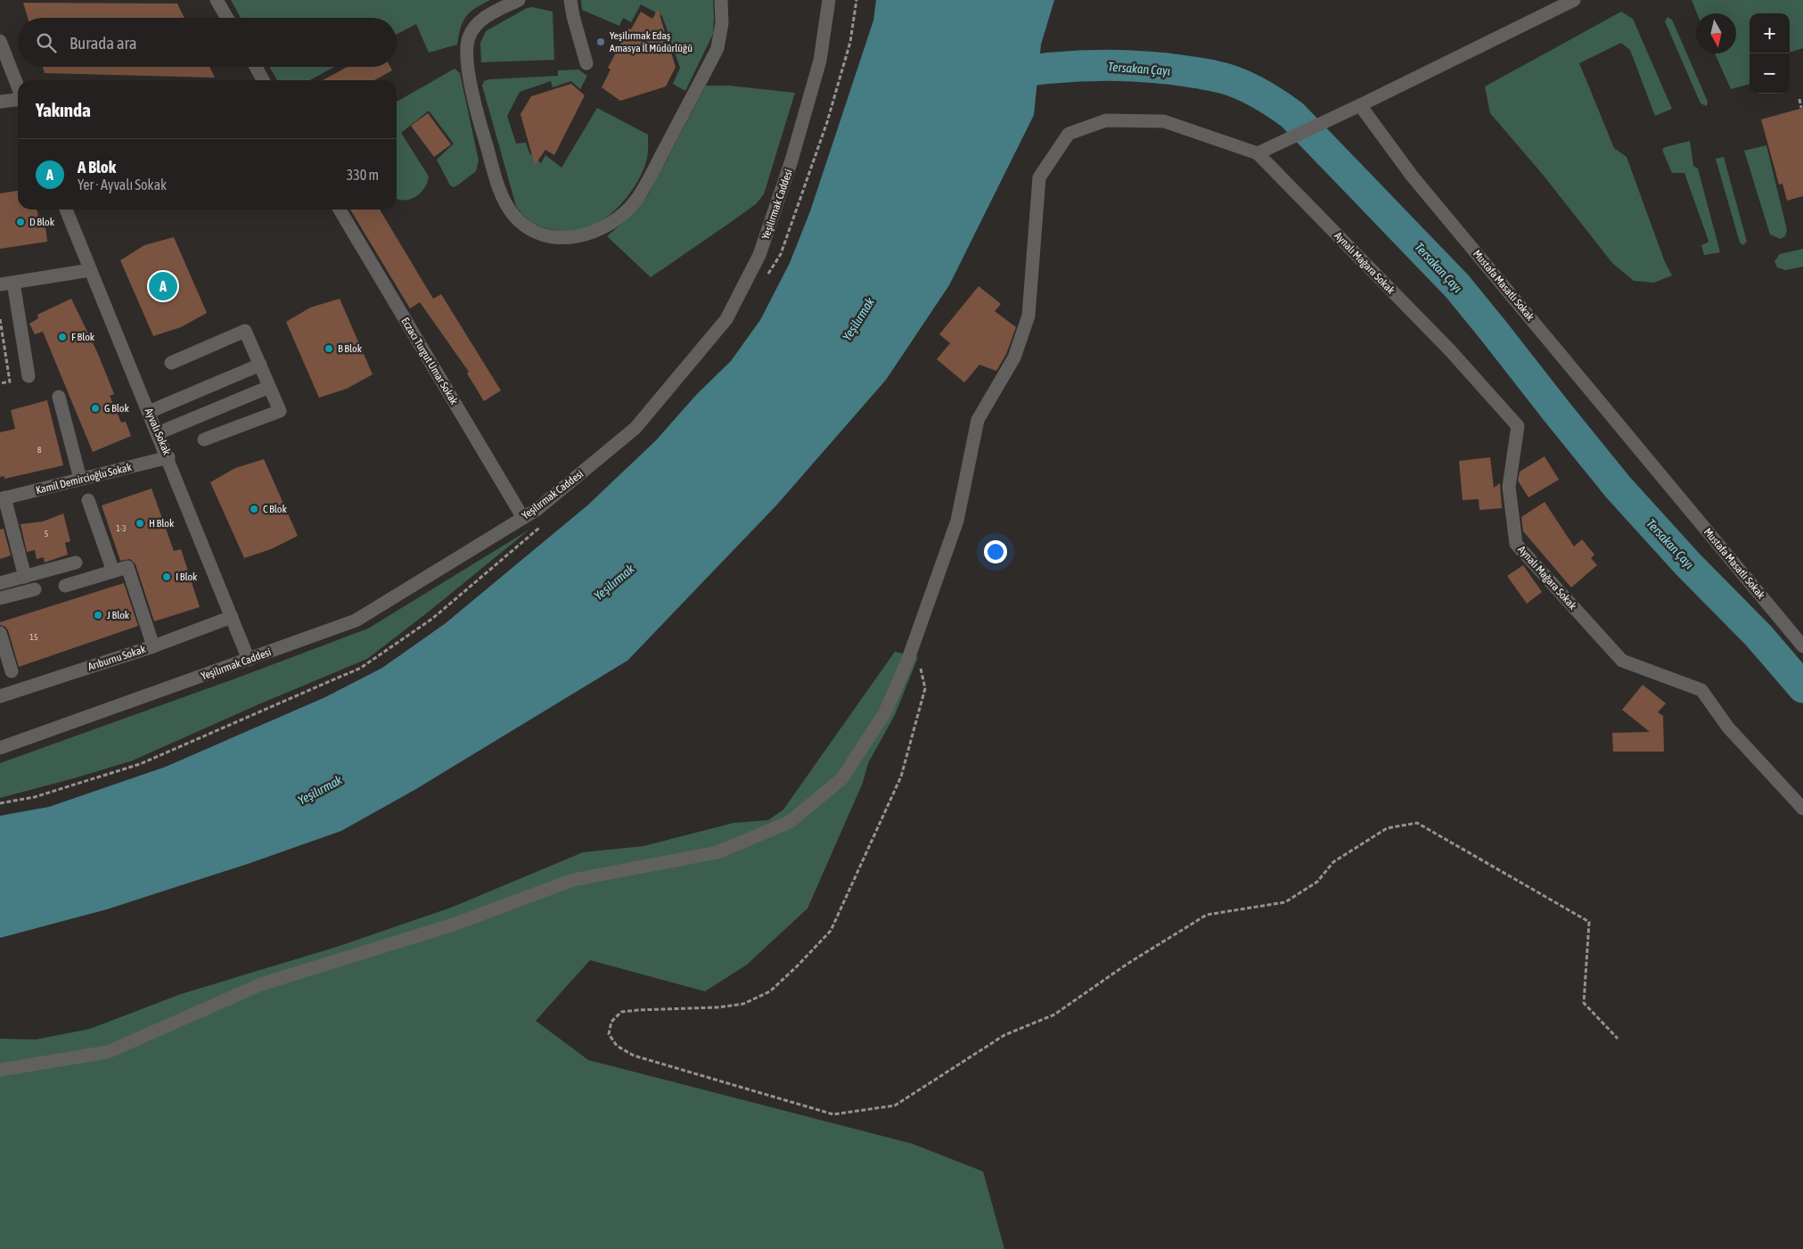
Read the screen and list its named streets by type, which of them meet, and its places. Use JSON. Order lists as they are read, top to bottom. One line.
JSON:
{"streets":{"street":["Yeşilırmak Caddesi","Aynalı Mağara Sokak","Mustafa Masatlı Sokak","Eczacı Turgut Umar Sokak","Ayvalı Sokak","Kamil Demircioğlu Sokak","Arıburnu Sokak"]},"crossings":[["Yeşilırmak Caddesi","Eczacı Turgut Umar Sokak"],["Yeşilırmak Caddesi","Ayvalı Sokak"],["Ayvalı Sokak","Kamil Demircioğlu Sokak"],["Ayvalı Sokak","Arıburnu Sokak"]],"water":["Tersakan Çayı","Yeşilırmak"],"places":["Yeşilırmak Edaş Amasya İl Müdürlüğü","D Blok","F Blok","B Blok","G Blok","C Blok","H Blok","I Blok","J Blok"],"house_numbers":["8","1-3","5","15"],"north":"bottom","page":{"map_buttons":["+","−"],"search":"Burada ara","heading":"Yakında","list":[{"mark":"A","name":"A Blok","note":"Yer · Ayvalı Sokak","value":"330 m"}],"pins":"A"}}
